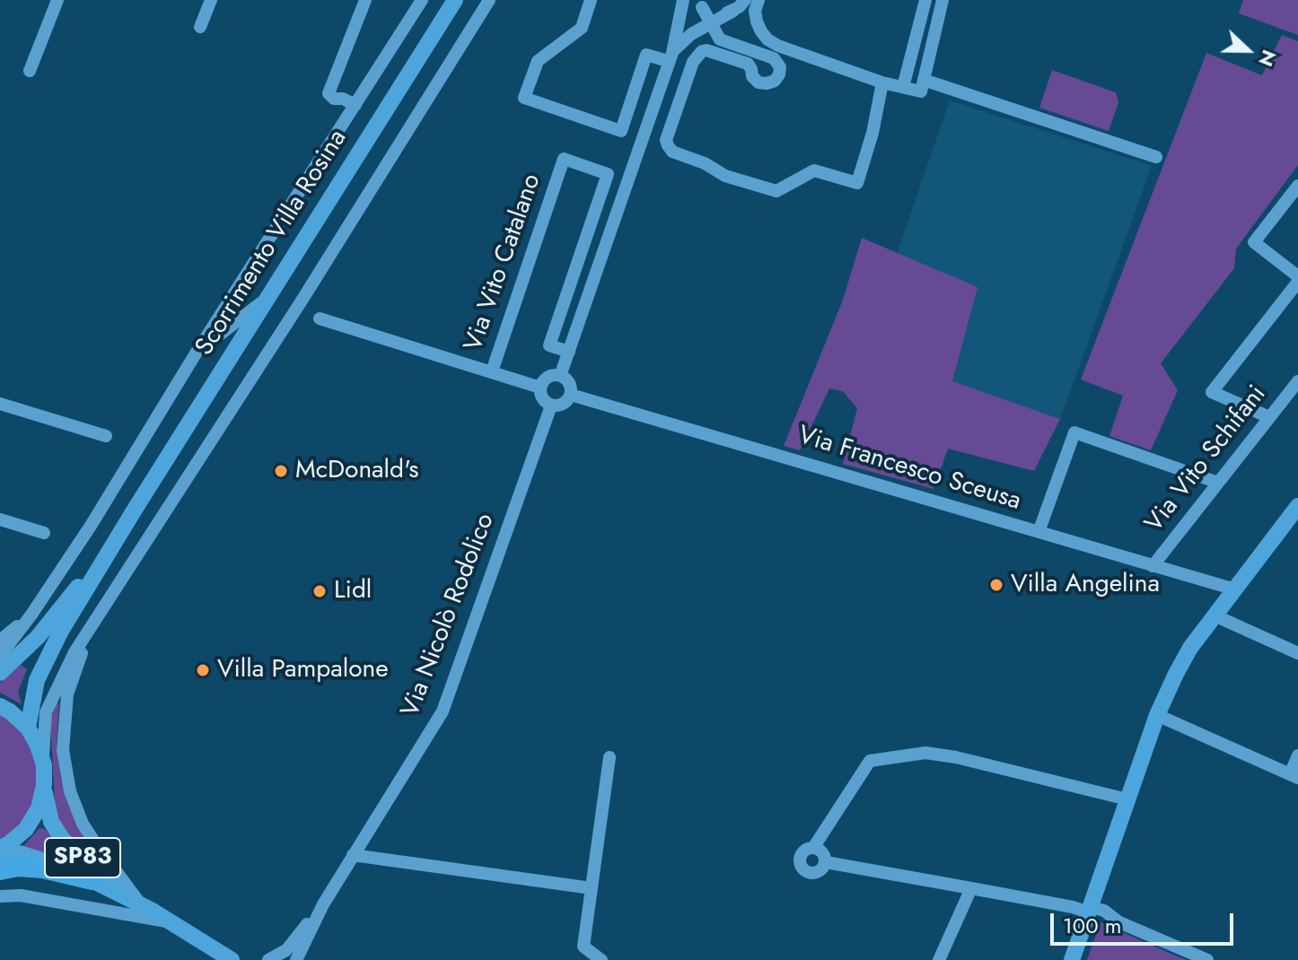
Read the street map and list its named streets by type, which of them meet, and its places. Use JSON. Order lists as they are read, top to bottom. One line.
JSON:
{"streets":{"main road":["Scorrimento Villa Rosina","SP83"],"street":["Via Vito Catalano","Via Vito Schifani","Via Francesco Sceusa","Via Nicolò Rodolico"]},"crossings":[["Via Vito Schifani","Via Francesco Sceusa"],["Via Francesco Sceusa","Via Nicolò Rodolico"]],"places":["McDonald's","Villa Angelina","Lidl","Villa Pampalone"],"scale_bar":"100 m","north":"right"}
